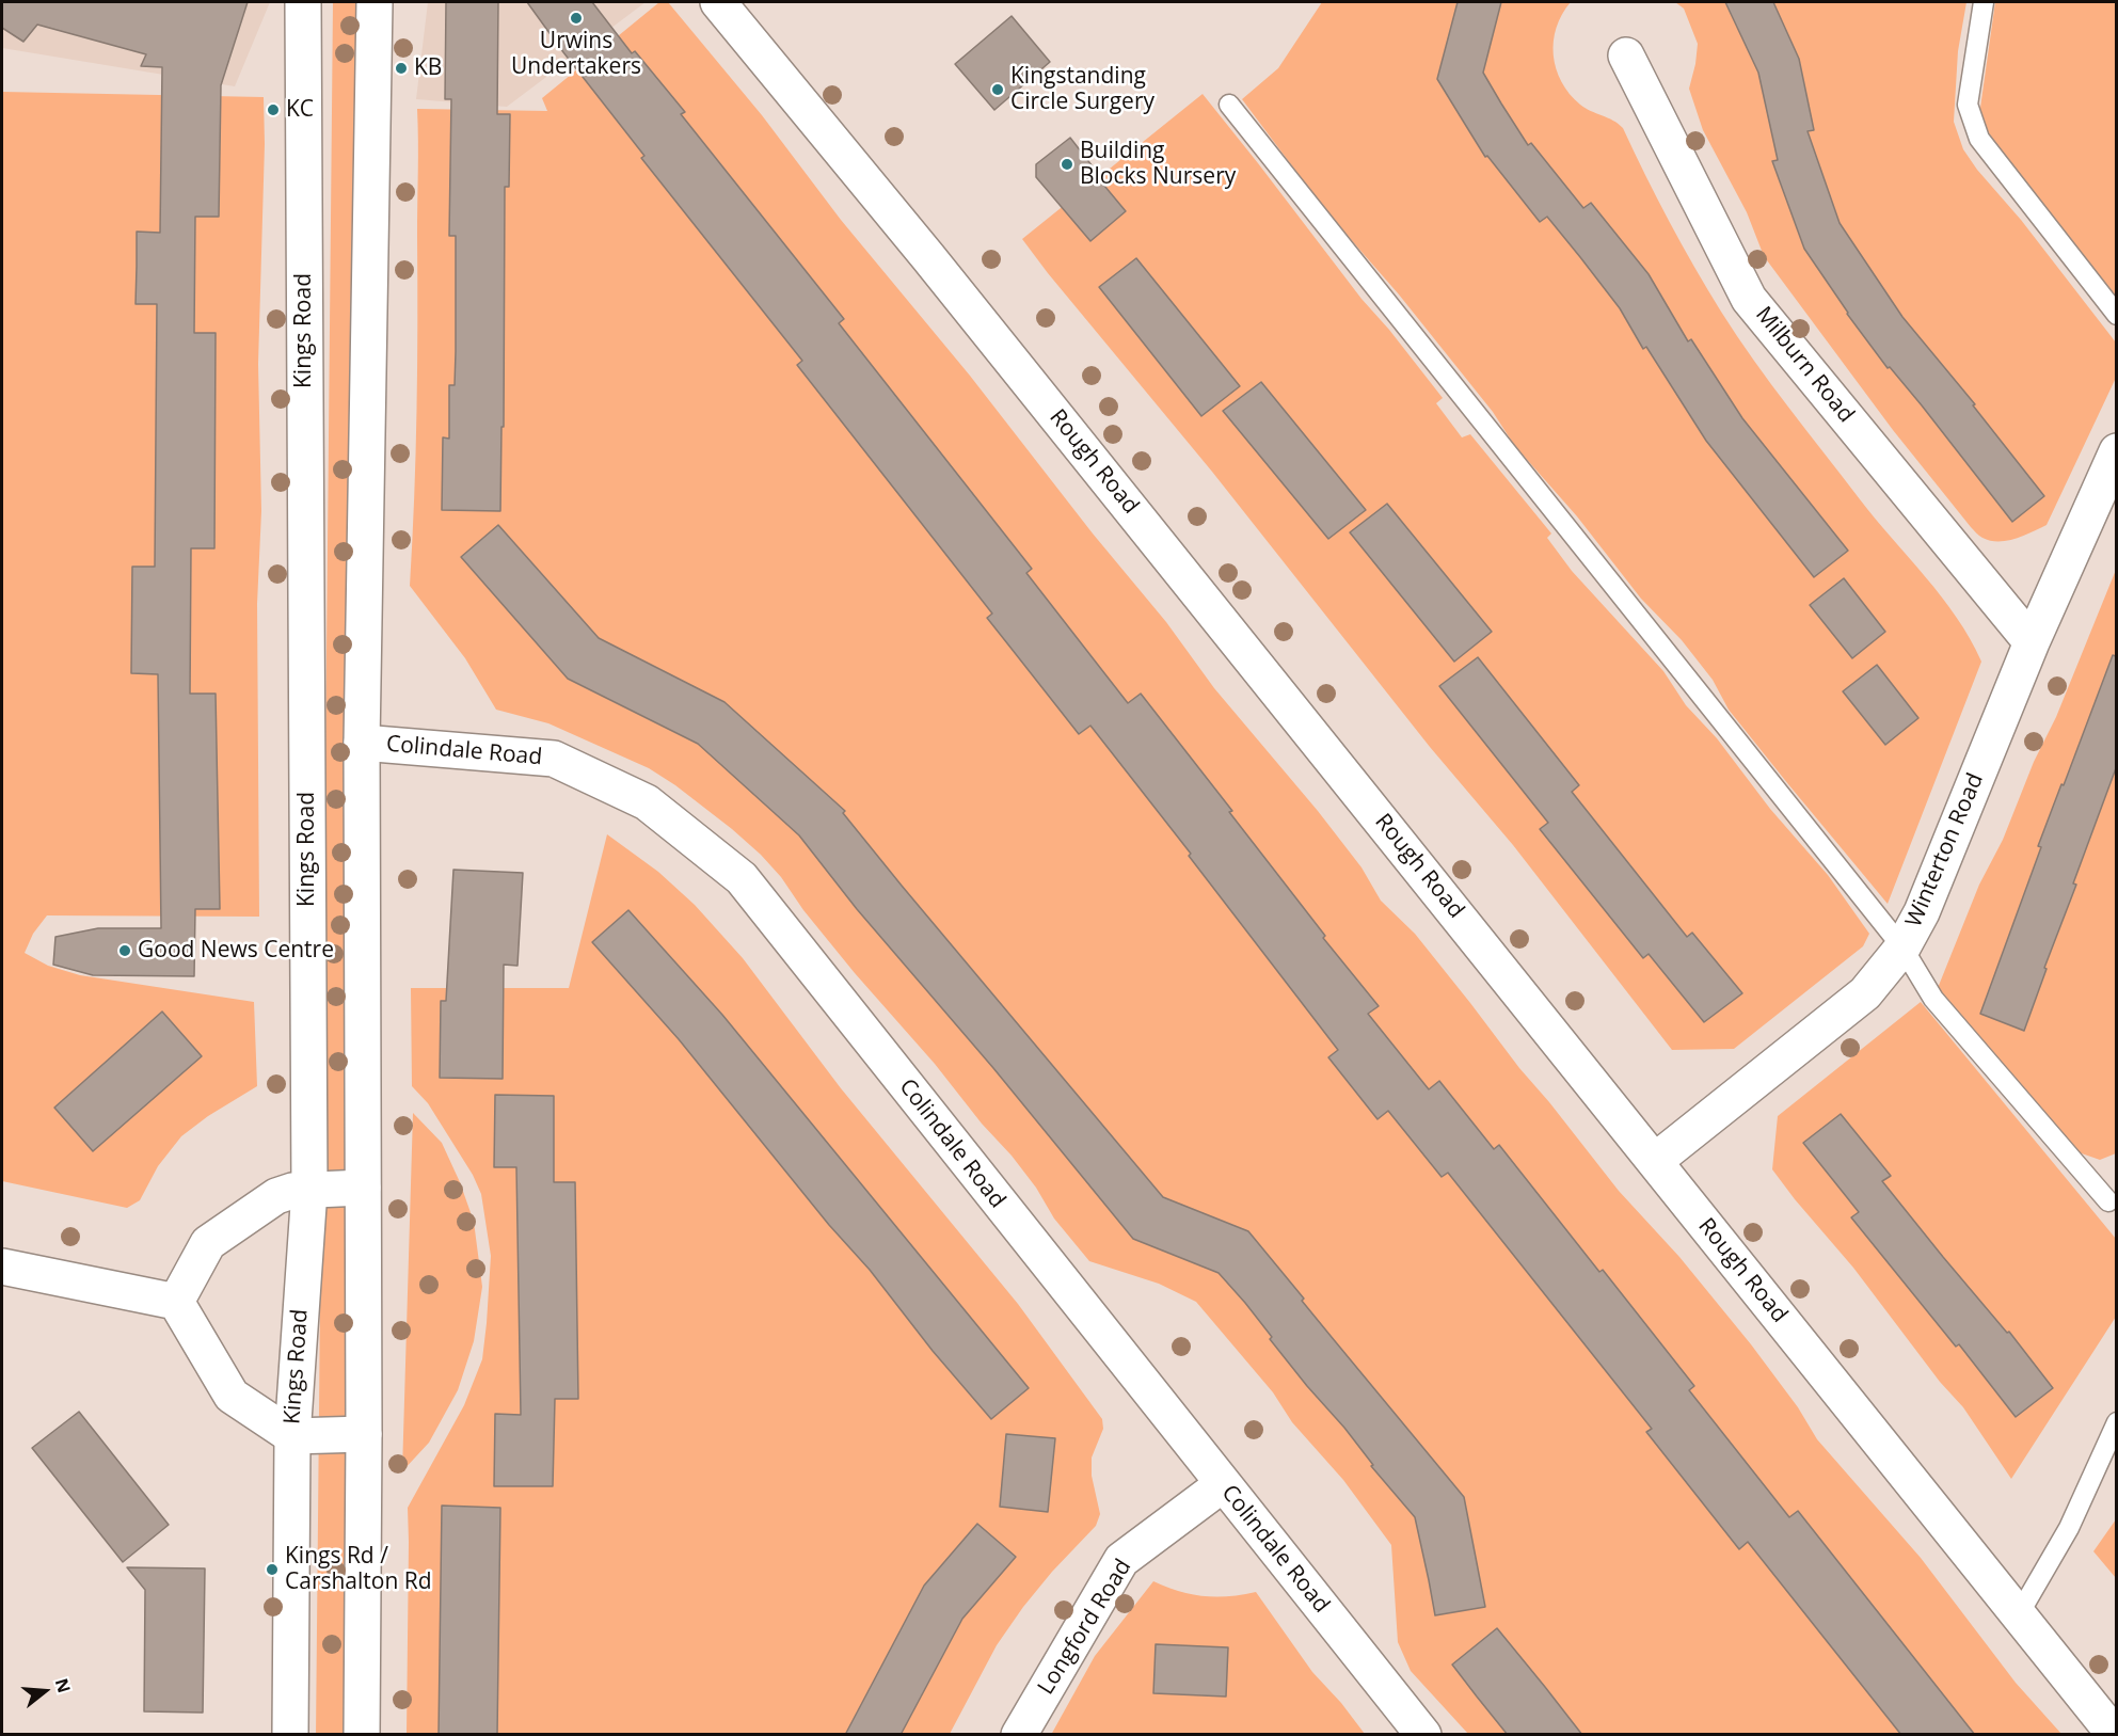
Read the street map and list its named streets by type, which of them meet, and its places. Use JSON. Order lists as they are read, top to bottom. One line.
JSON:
{"streets":{"street":["Kings Road","Milburn Road","Rough Road","Colindale Road","Winterton Road","Longford Road"]},"crossings":[["Milburn Road","Winterton Road"],["Rough Road","Winterton Road"],["Colindale Road","Longford Road"]],"places":["Urwins Undertakers","KB","Kingstanding Circle Surgery","KC","Building Blocks Nursery","Good News Centre","Kings Rd / Carshalton Rd"],"north":"right"}
